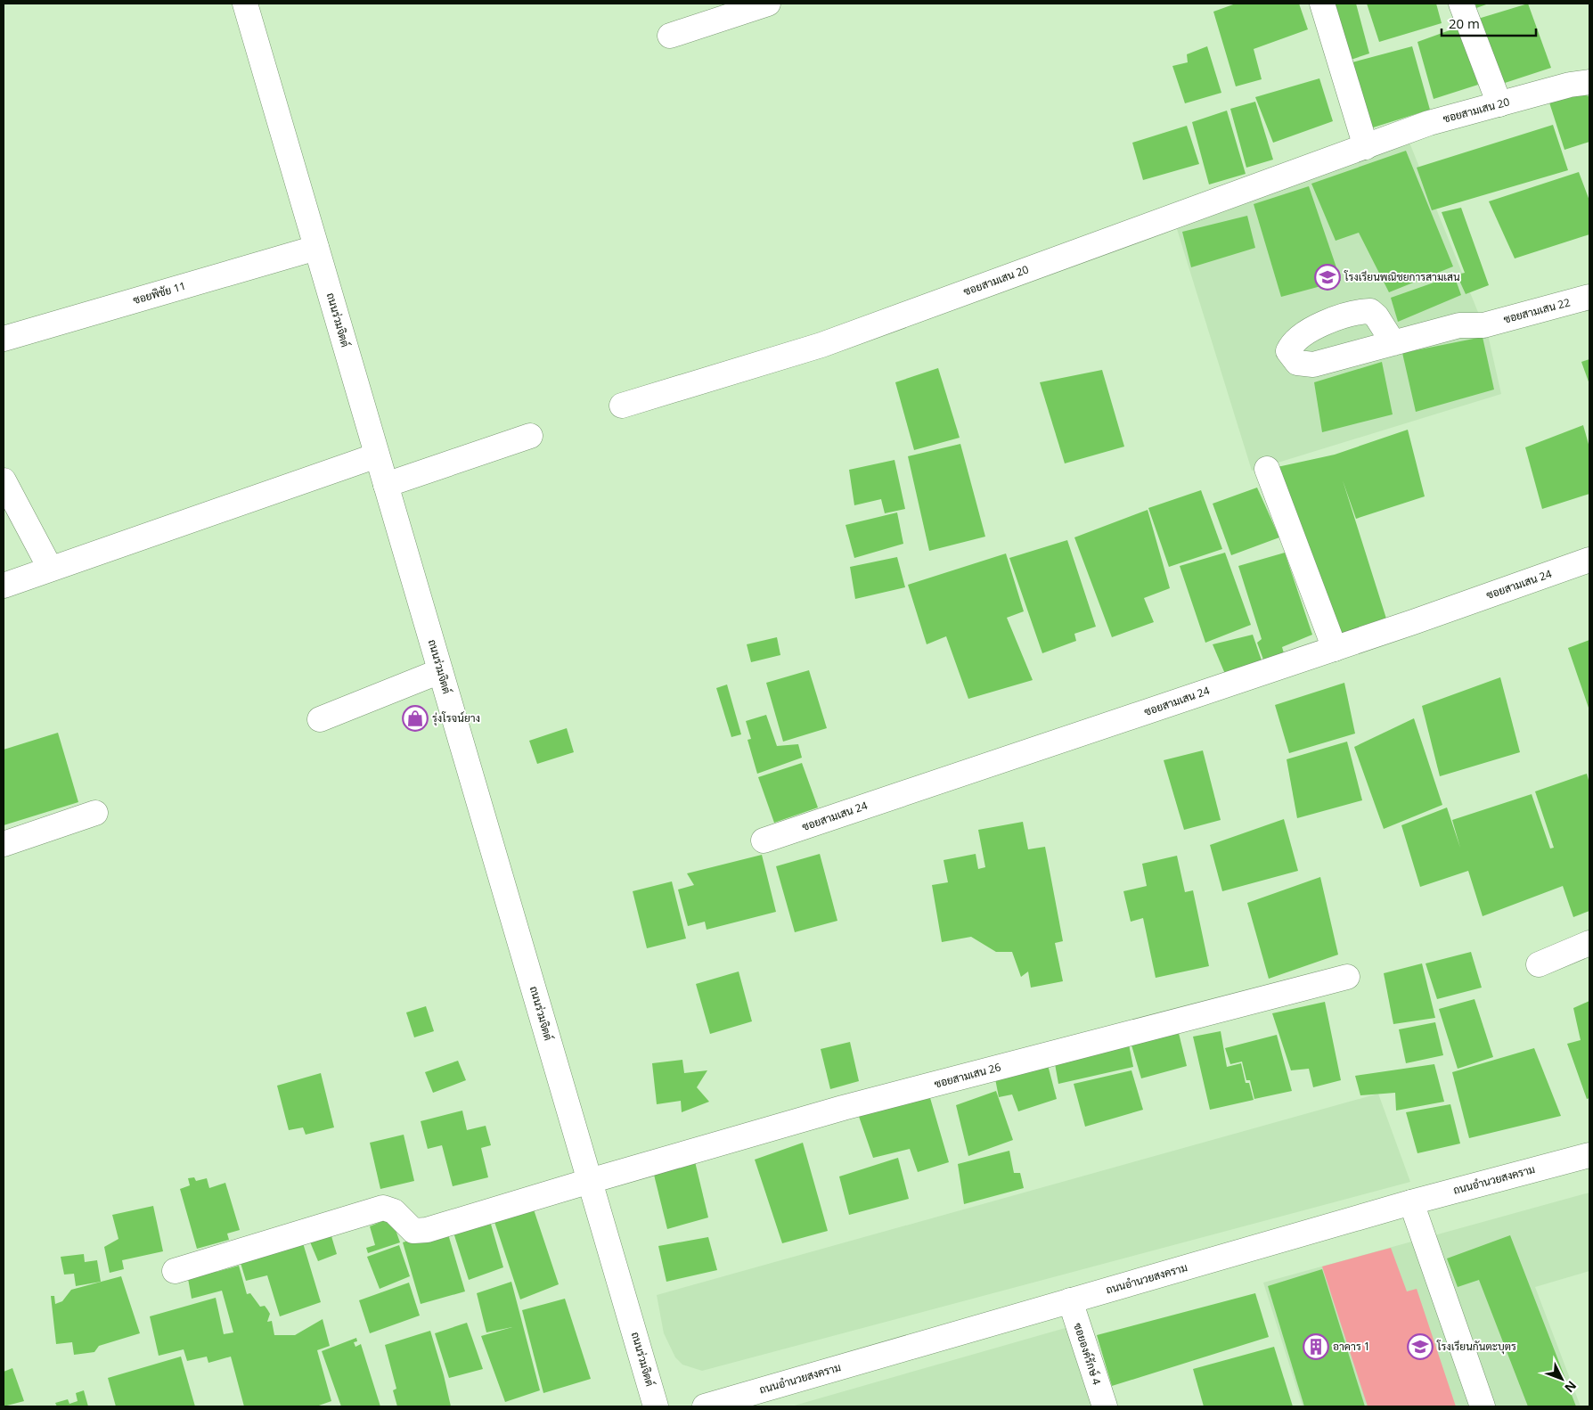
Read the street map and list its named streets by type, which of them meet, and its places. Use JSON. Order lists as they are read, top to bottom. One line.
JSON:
{"streets":{"street":["ซอยสามเสน 20","ซอยพิชัย 11","ซอยสามเสน 22","ถนนร่วมจิตต์","ซอยสามเสน 24","ซอยสามเสน 26","ถนนอำนวยสงคราม","ซอยองค์รักษ์ 4"]},"crossings":[["ซอยพิชัย 11","ถนนร่วมจิตต์"],["ถนนร่วมจิตต์","ซอยสามเสน 26"],["ถนนอำนวยสงคราม","ซอยองค์รักษ์ 4"]],"places":{"school or university":["โรงเรียนพณิชยการสามเสน","โรงเรียนกันตะบุตร"],"shop":["รุ่งโรจน์ยาง"],"building":["อาคาร 1"]},"scale_bar":"20 m","north":"bottom right"}
